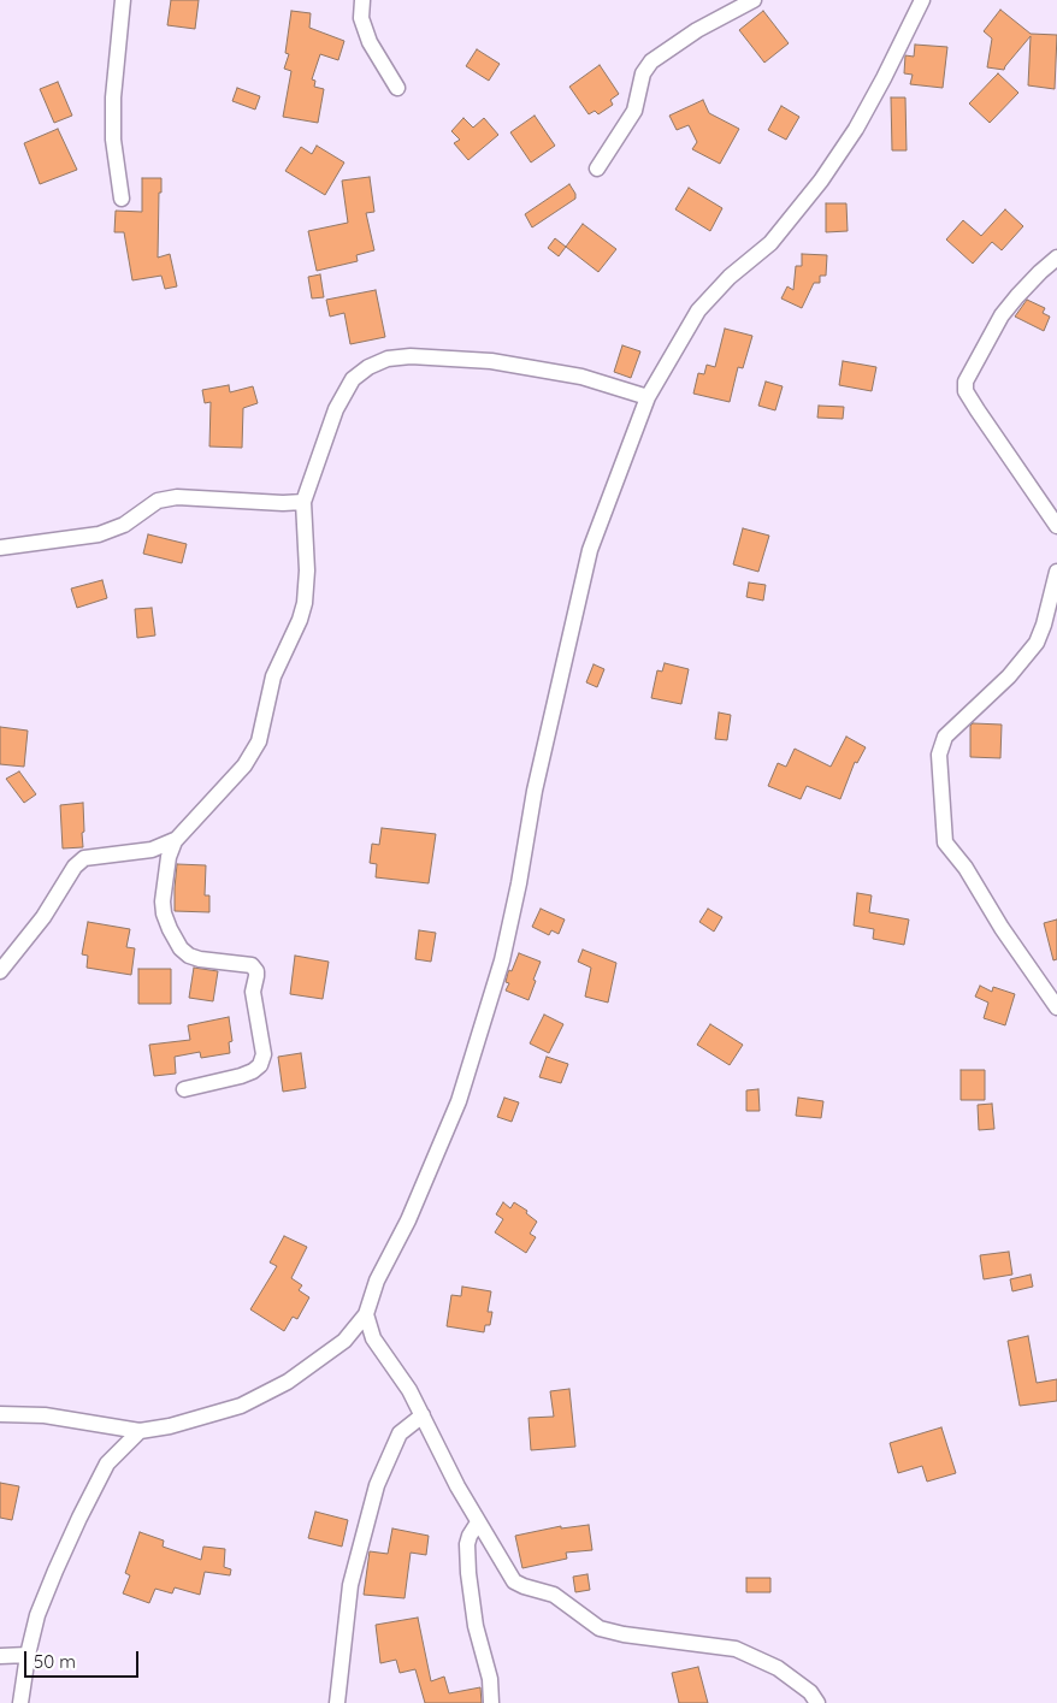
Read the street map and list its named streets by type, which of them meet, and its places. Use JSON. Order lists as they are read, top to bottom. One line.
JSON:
{"scale_bar":"50 m"}
